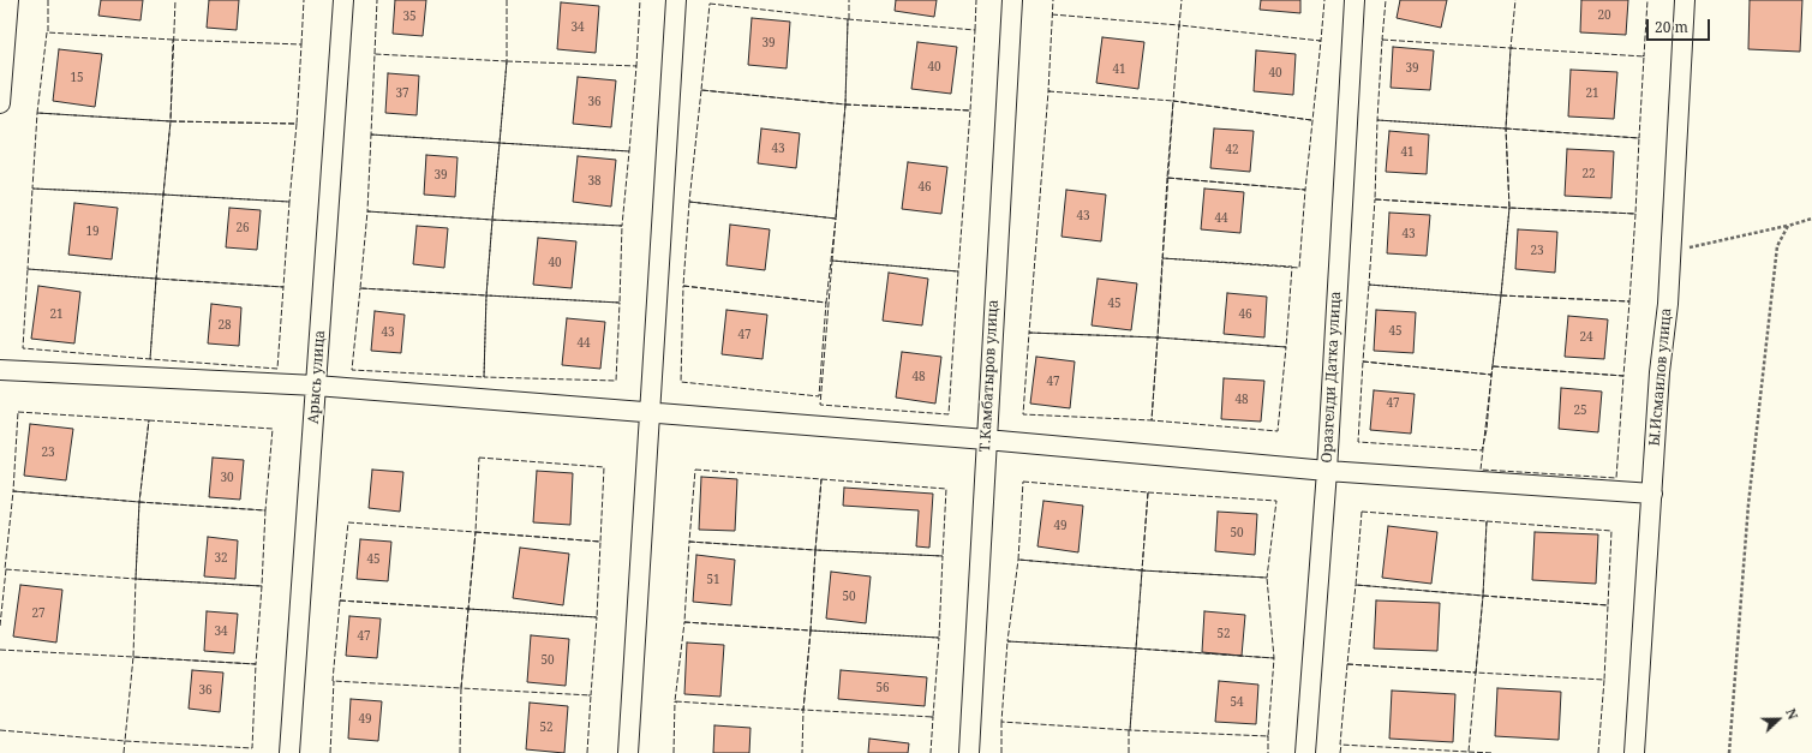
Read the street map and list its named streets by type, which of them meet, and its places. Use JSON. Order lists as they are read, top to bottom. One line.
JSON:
{"streets":{"street":["Т.Камбатыров улица","Арысь улица","Оразгелди Датка улица","Ы.Исмаилов улица"]},"house_numbers":["20","35","34","39","40","39","41","40","15","37","21","36","43","42","41","22","39","38","46","43","44","26","19","43","23","40","45","21","46","28","45","43","47","24","44","48","47","48","47","25","23","30","49","50","32","45","51","50","27","34","52","47","50","56","36","54","49","52"],"scale_bar":"20 m","north":"right"}
